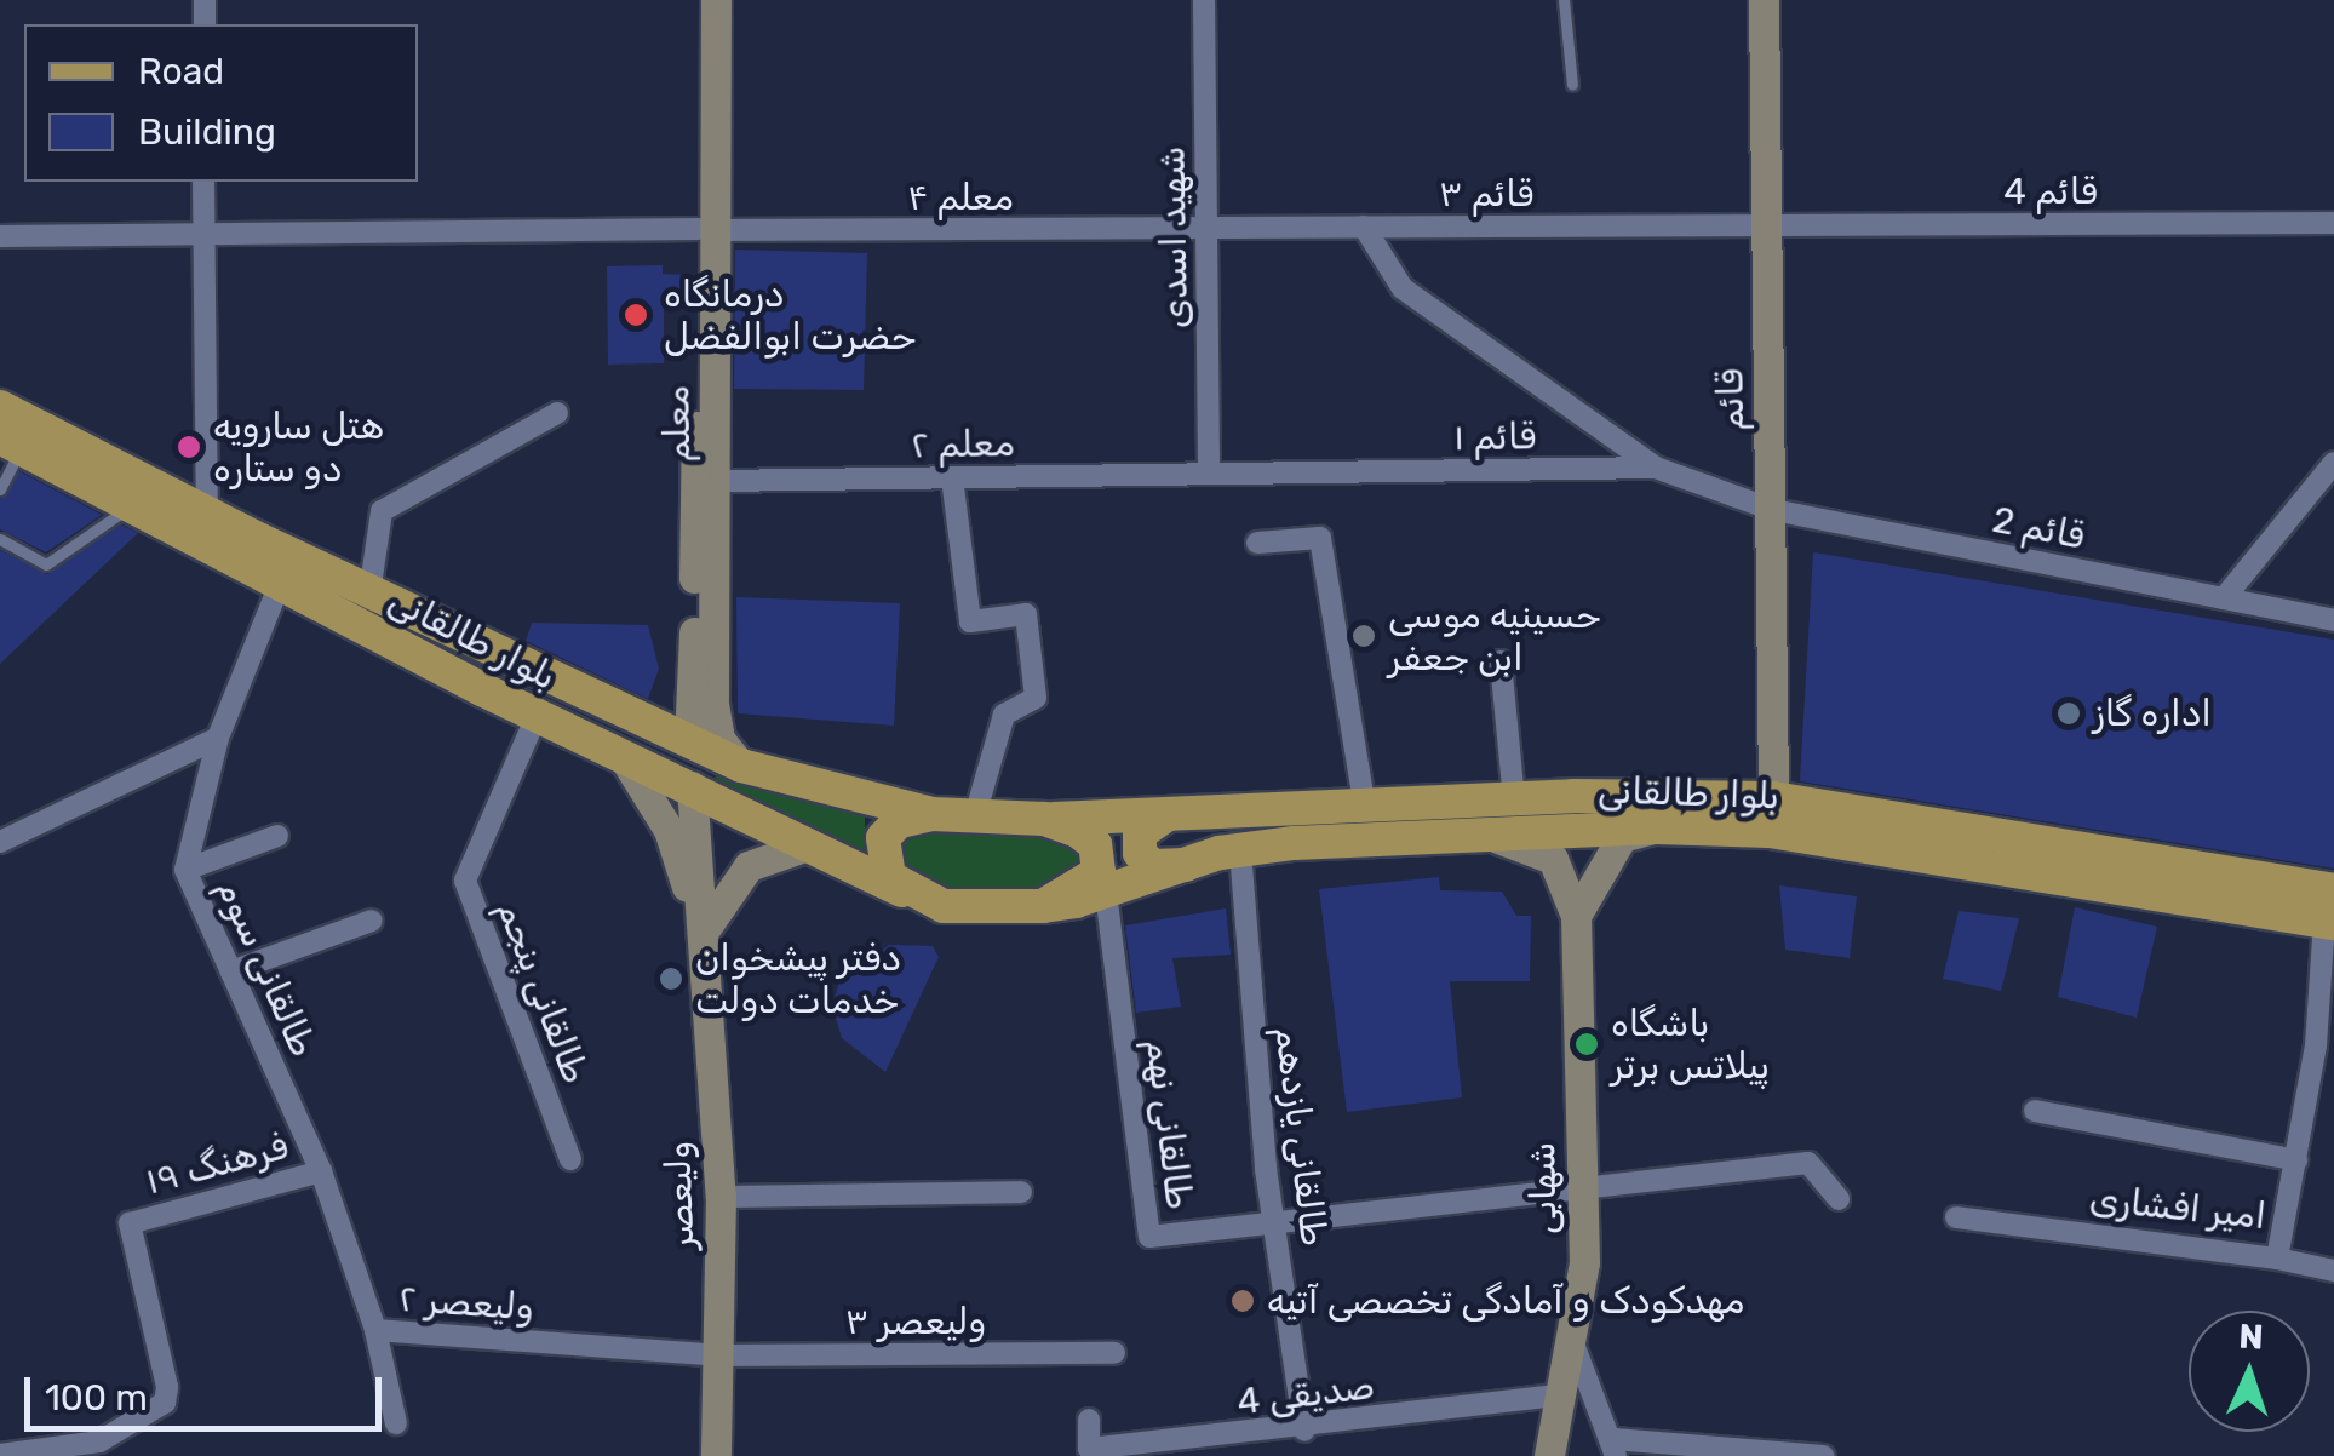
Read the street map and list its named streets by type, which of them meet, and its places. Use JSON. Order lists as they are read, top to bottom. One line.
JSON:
{"streets":{"main road":["قائم","معلم","بلوار طالقانی","شهابی","ولیعصر"],"street":["قائم 4","قائم ٣","معلم ۴","شهید اسدی","قائم ١","معلم ٢","قائم 2","طالقانی سوم","طالقانی پنجم","طالقانی نهم","طالقانی یازدهم","فرهنگ ۱۹","امیر افشاری","ولیعصر ٢","ولیعصر ٣","صدیقی 4"]},"crossings":[["قائم 4","قائم ٣"],["قائم 4","قائم"],["قائم ٣","معلم ۴"],["قائم ٣","شهید اسدی"],["قائم ٣","قائم"],["معلم ۴","شهید اسدی"],["معلم ۴","معلم"],["شهید اسدی","قائم ١"],["شهید اسدی","معلم ٢"],["قائم","قائم ١"],["قائم","قائم 2"],["قائم","بلوار طالقانی"],["معلم","معلم ٢"],["معلم","بلوار طالقانی"],["قائم ١","معلم ٢"],["قائم ١","قائم 2"],["بلوار طالقانی","طالقانی سوم"],["بلوار طالقانی","طالقانی پنجم"],["بلوار طالقانی","طالقانی نهم"],["بلوار طالقانی","طالقانی یازدهم"],["بلوار طالقانی","ولیعصر"],["بلوار طالقانی","امیر افشاری"],["طالقانی سوم","فرهنگ ۱۹"],["طالقانی سوم","ولیعصر ٢"],["طالقانی نهم","طالقانی یازدهم"],["طالقانی یازدهم","صدیقی 4"],["فرهنگ ۱۹","ولیعصر ٢"],["شهابی","صدیقی 4"],["ولیعصر","ولیعصر ٢"],["ولیعصر","ولیعصر ٣"],["ولیعصر ٢","ولیعصر ٣"]],"places":["درمانگاه حضرت ابوالفضل","هتل سارویه دو ستاره","حسینیه موسی ابن جعفر","اداره گاز","دفتر پیشخوان خدمات دولت","باشگاه پیلاتس برتر","مهدکودک و آمادگی تخصصی آتیه"],"legend":["Road","Building"],"scale_bar":"100 m","north":"top"}
